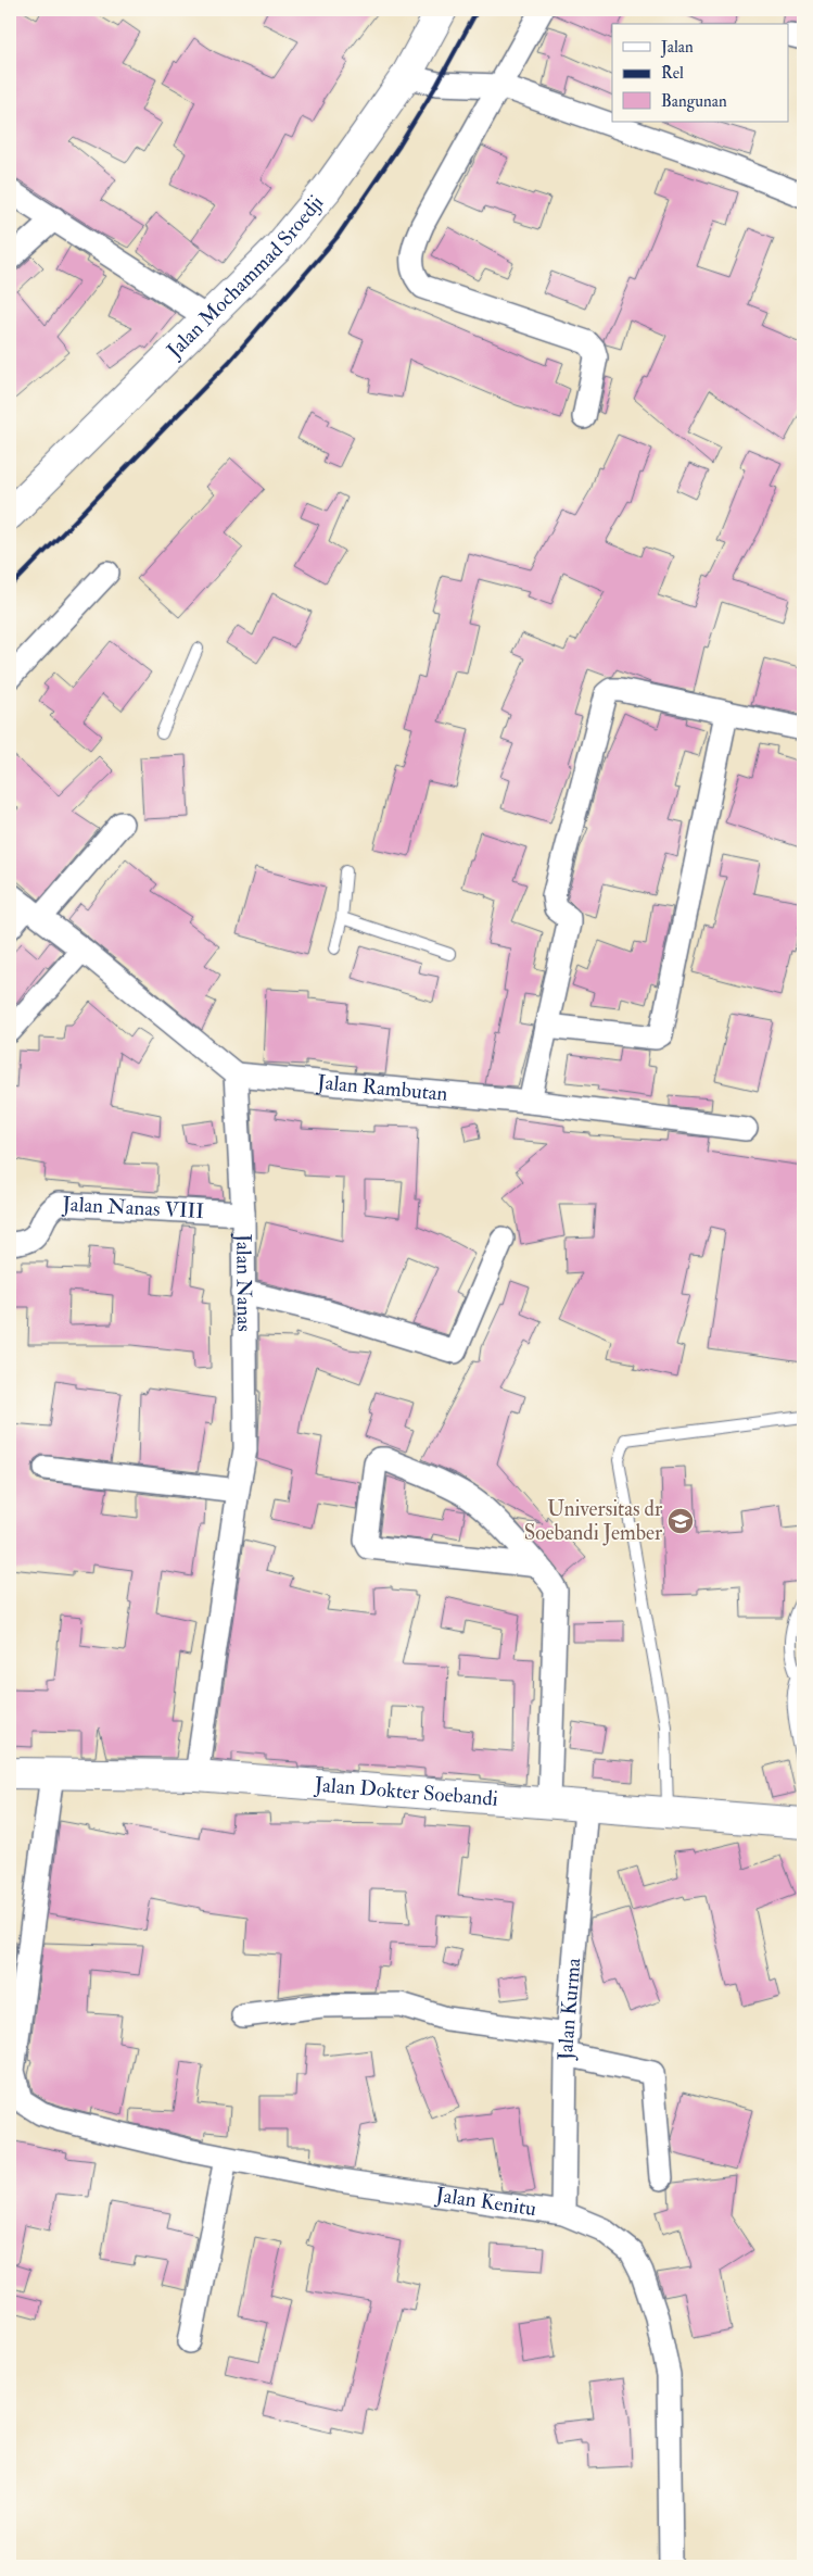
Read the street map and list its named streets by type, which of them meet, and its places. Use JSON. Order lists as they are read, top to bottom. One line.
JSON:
{"streets":{"main road":["Jalan Mochammad Sroedji","Jalan Dokter Soebandi"],"street":["Jalan Rambutan","Jalan Nanas VIII","Jalan Nanas","Jalan Kurma","Jalan Kenitu"]},"crossings":[["Jalan Rambutan","Jalan Nanas"],["Jalan Nanas VIII","Jalan Nanas"],["Jalan Nanas","Jalan Dokter Soebandi"],["Jalan Dokter Soebandi","Jalan Kurma"],["Jalan Dokter Soebandi","Jalan Kenitu"],["Jalan Kurma","Jalan Kenitu"]],"places":{"school or university":["Universitas dr Soebandi Jember"]},"legend":["Jalan","Rel","Bangunan"]}
